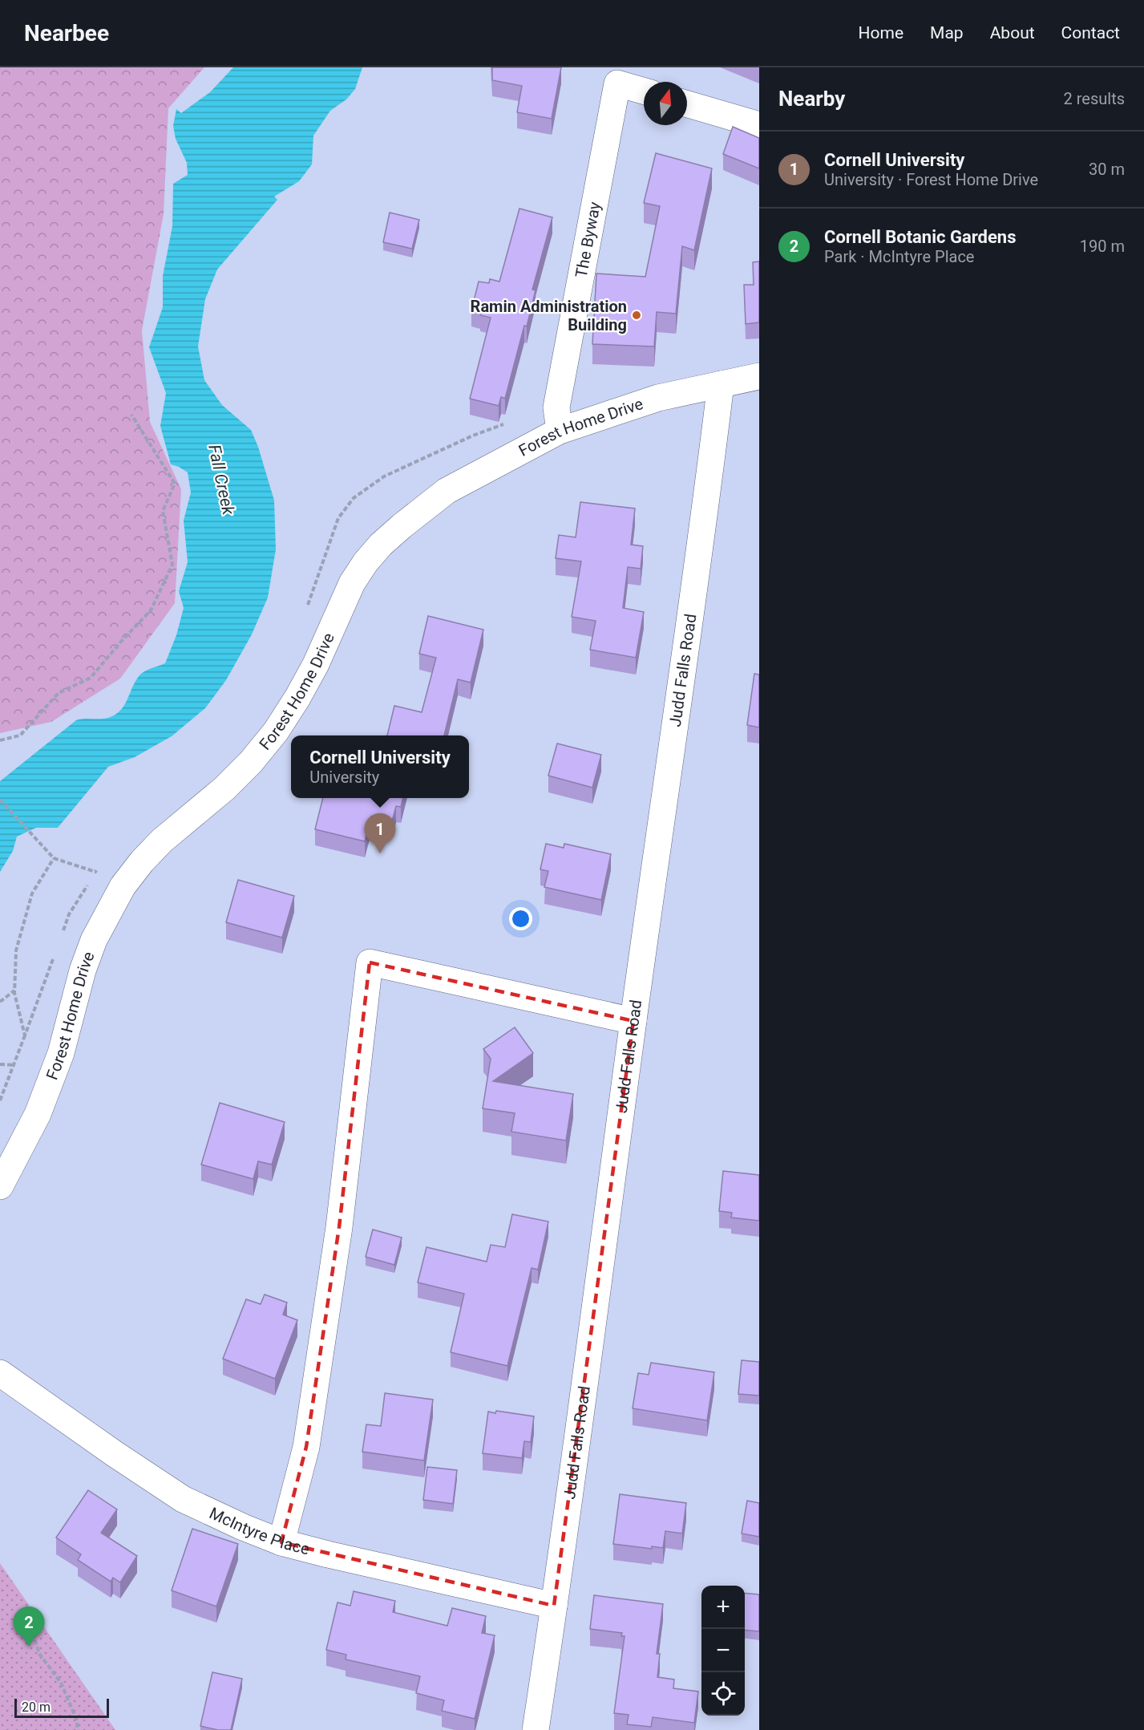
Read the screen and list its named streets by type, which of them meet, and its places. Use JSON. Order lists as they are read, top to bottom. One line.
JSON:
{"streets":{"street":["The Byway","Forest Home Drive","Judd Falls Road","McIntyre Place"]},"crossings":[["The Byway","Forest Home Drive"],["Forest Home Drive","Judd Falls Road"],["Judd Falls Road","McIntyre Place"]],"water":["Fall Creek"],"places":["Ramin Administration Building"],"scale_bar":"20 m","north":"top","page":{"header":"Nearbee","nav":["Home","Map","About","Contact"],"heading":["Nearby","2 results"],"list":[{"mark":"1","name":"Cornell University","note":"University · Forest Home Drive","value":"30 m"},{"mark":"2","name":"Cornell Botanic Gardens","note":"Park · McIntyre Place","value":"190 m"}],"popup":["Cornell University","University"],"pins":["1","2"],"map_buttons":["+","−"],"scale":"20 m"}}
